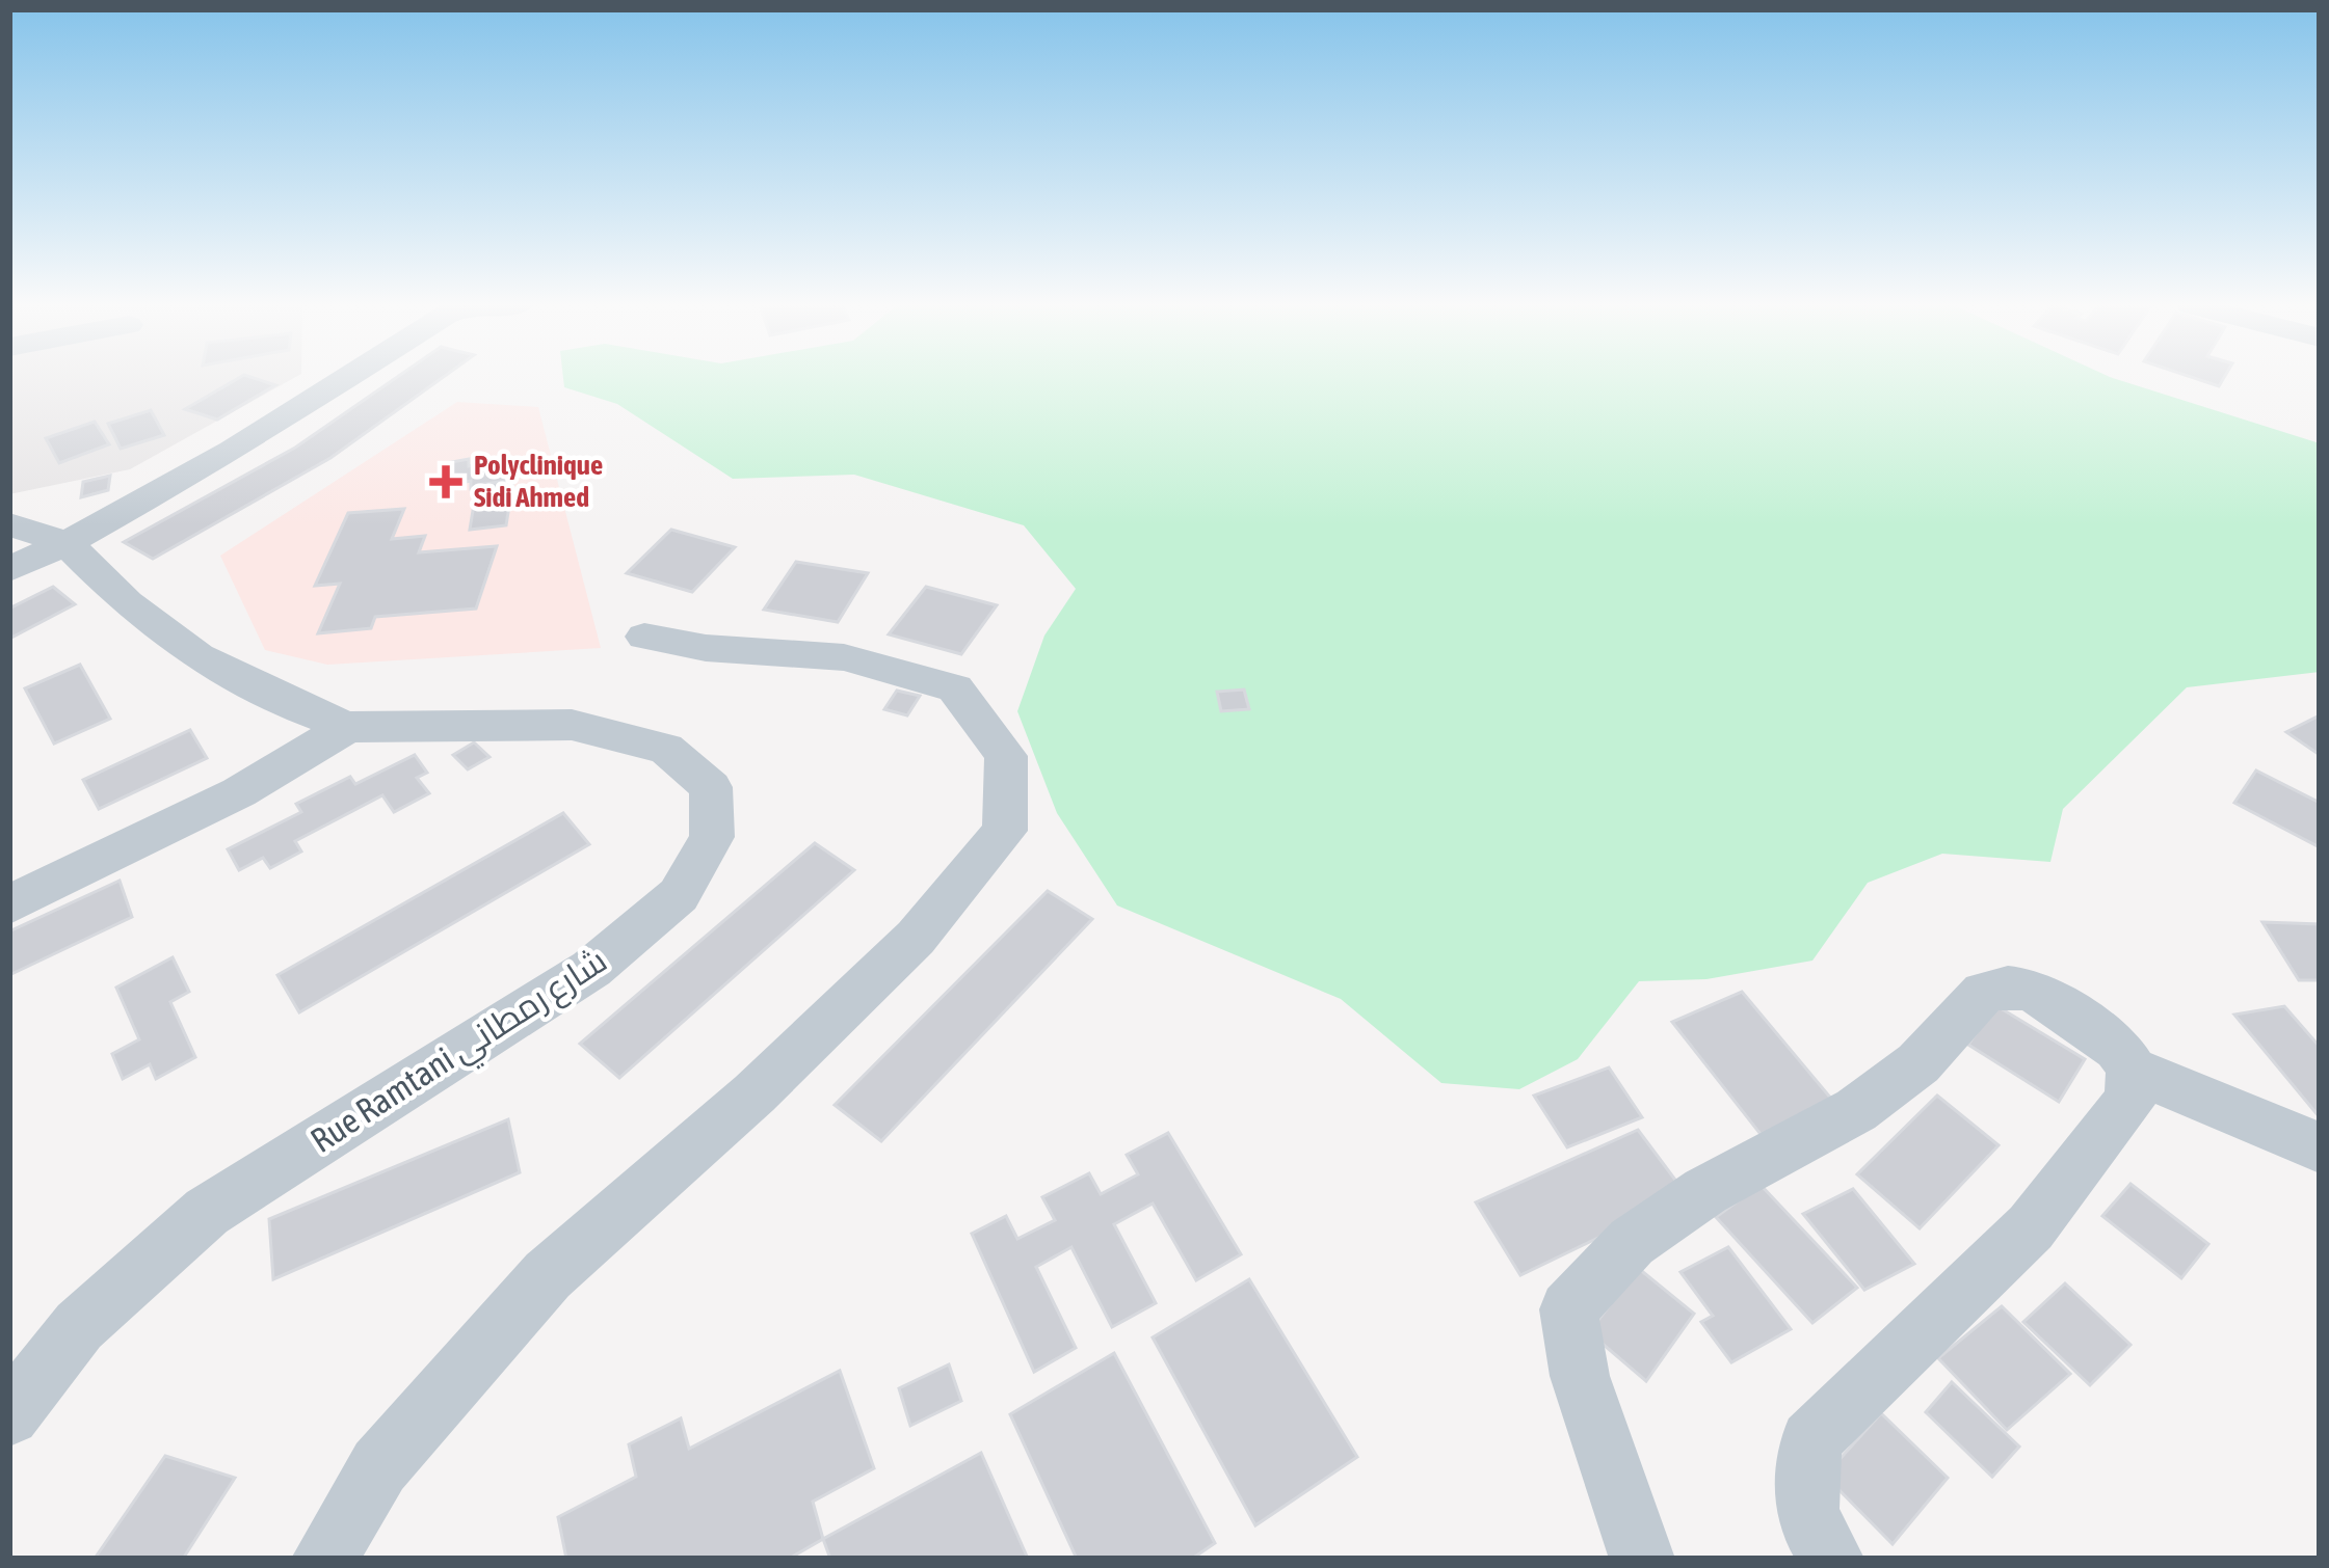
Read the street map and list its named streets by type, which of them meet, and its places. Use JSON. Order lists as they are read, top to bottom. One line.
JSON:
{"streets":{"street":["Rue Ramtani شارع رمطاني"]},"places":{"health":["Polyclinique Sidi Ahmed"]}}
